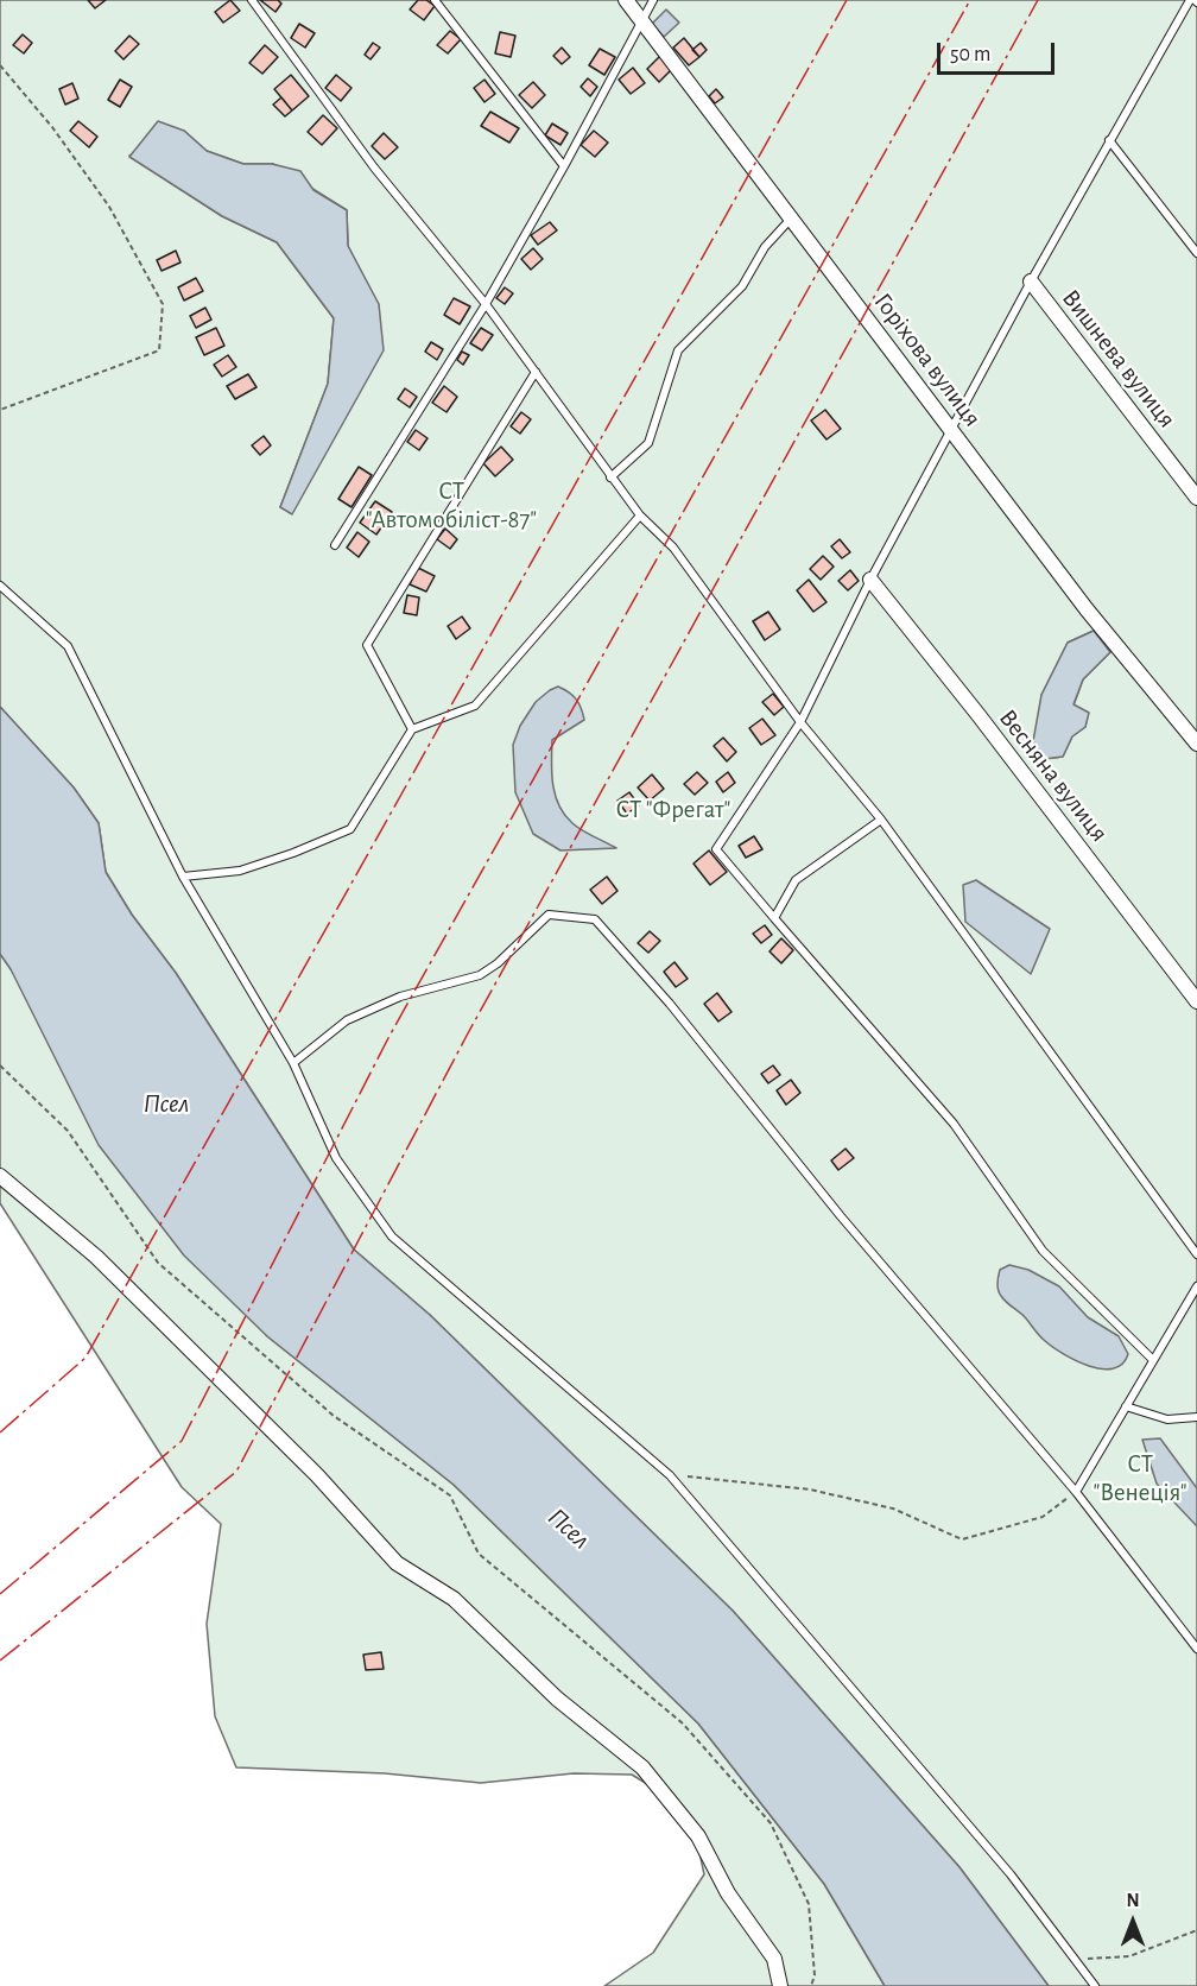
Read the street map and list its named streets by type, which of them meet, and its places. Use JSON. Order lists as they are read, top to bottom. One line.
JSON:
{"streets":{"street":["Вишнева вулиця","Горіхова вулиця","Весняна вулиця"]},"water":["Псел"],"parks":["СТ \"Автомобiлiст-87\"","СТ \"Фрегат\"","СТ \"Венеція\""],"scale_bar":"50 m","north":"top"}
